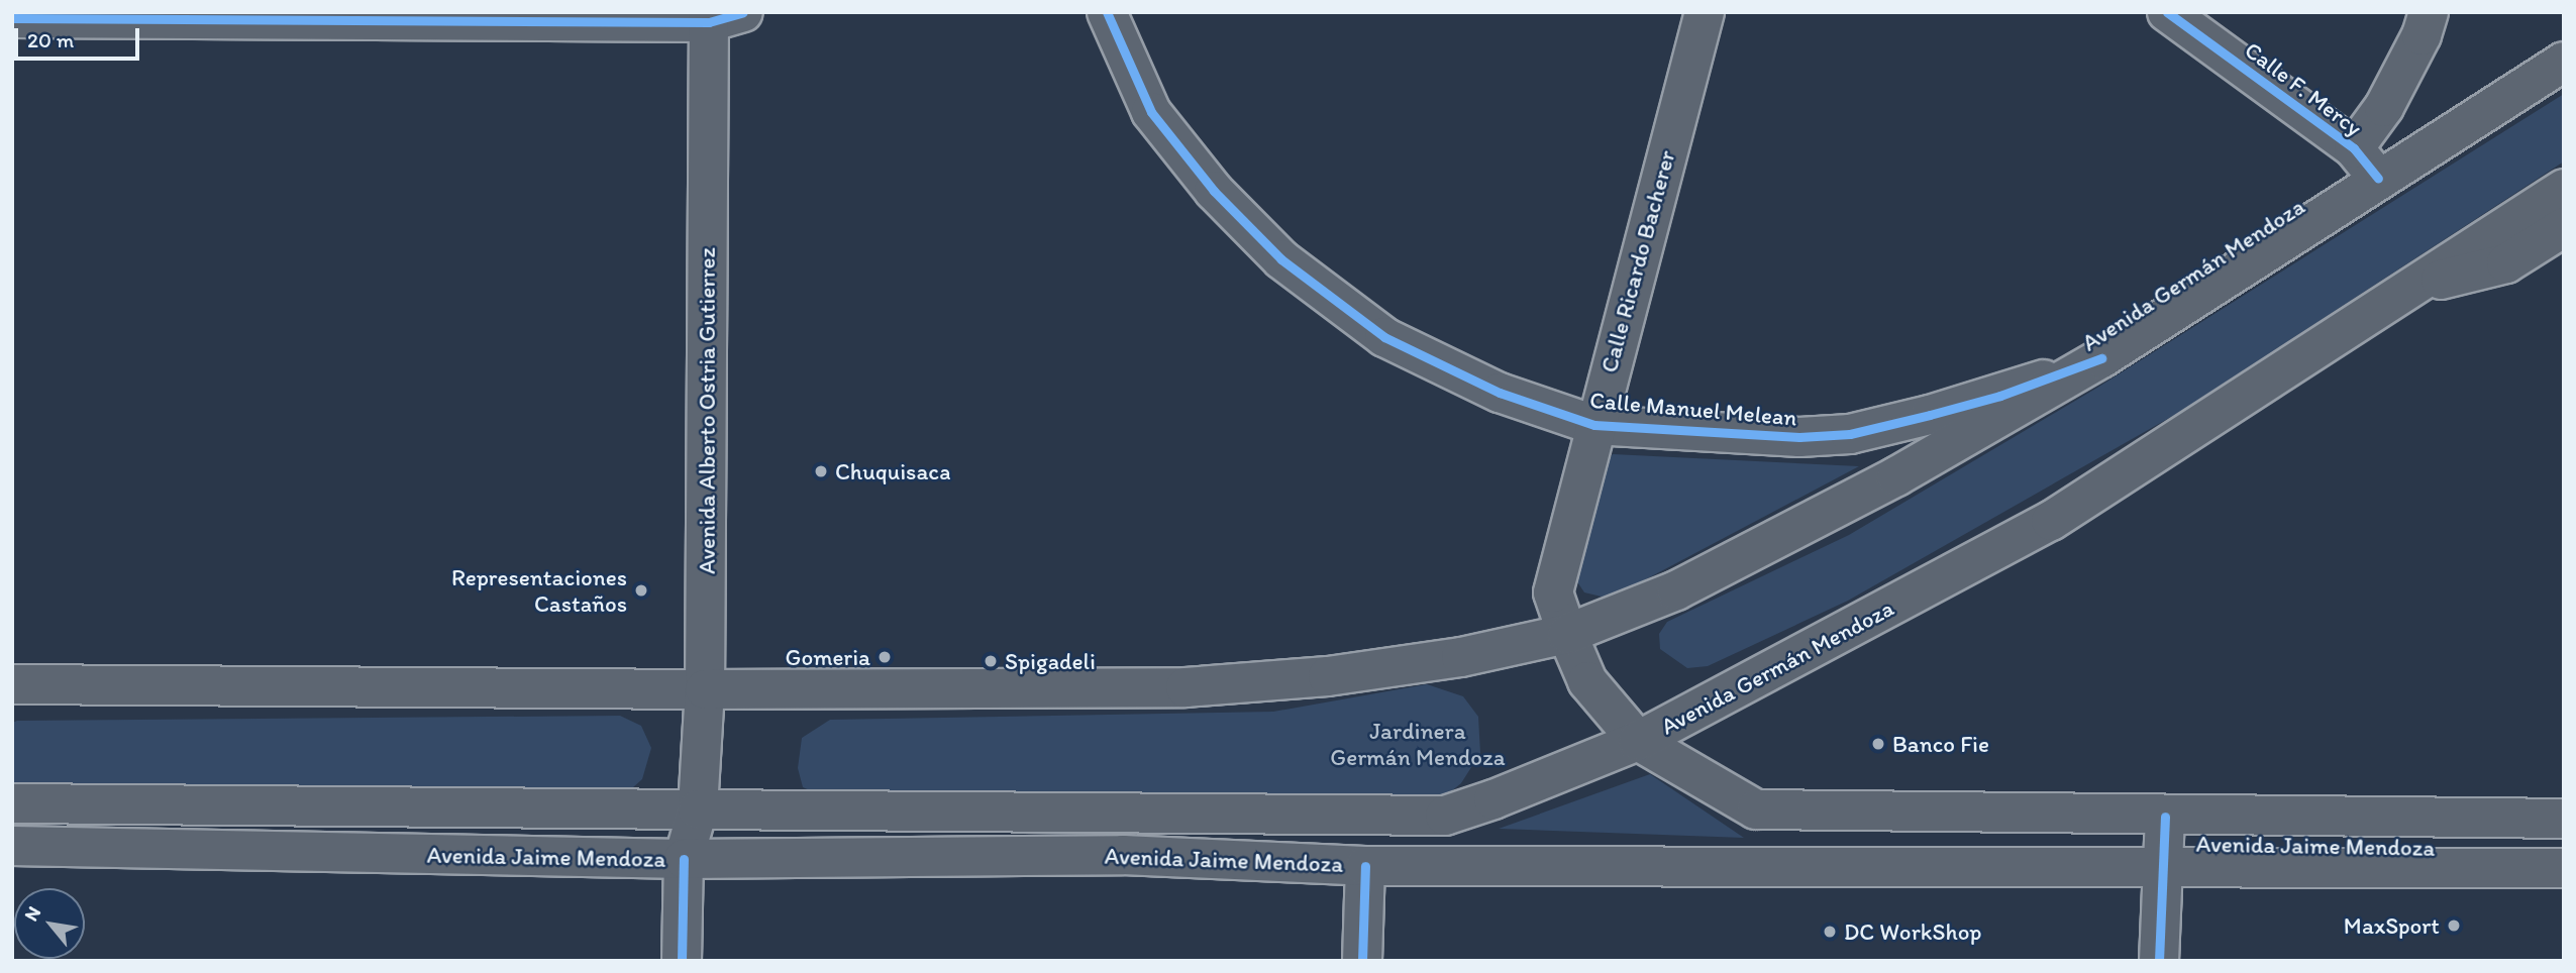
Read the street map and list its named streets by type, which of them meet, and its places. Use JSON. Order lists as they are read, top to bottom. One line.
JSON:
{"streets":{"main road":["Calle F. Mercy","Calle Ricardo Bacherer","Avenida Germán Mendoza","Calle Manuel Melean","Avenida Alberto Ostria Gutierrez","Avenida Jaime Mendoza"]},"crossings":[["Calle F. Mercy","Avenida Germán Mendoza"],["Calle Ricardo Bacherer","Avenida Germán Mendoza"],["Calle Ricardo Bacherer","Calle Manuel Melean"],["Calle Ricardo Bacherer","Avenida Jaime Mendoza"],["Avenida Germán Mendoza","Calle Manuel Melean"],["Avenida Germán Mendoza","Avenida Alberto Ostria Gutierrez"],["Avenida Germán Mendoza","Avenida Jaime Mendoza"],["Avenida Alberto Ostria Gutierrez","Avenida Jaime Mendoza"]],"parks":["Jardinera Germán Mendoza"],"places":["Chuquisaca","Representaciones Castaños","Gomeria","Spigadeli","Banco Fie","MaxSport","DC WorkShop"],"scale_bar":"20 m","north":"top left"}
